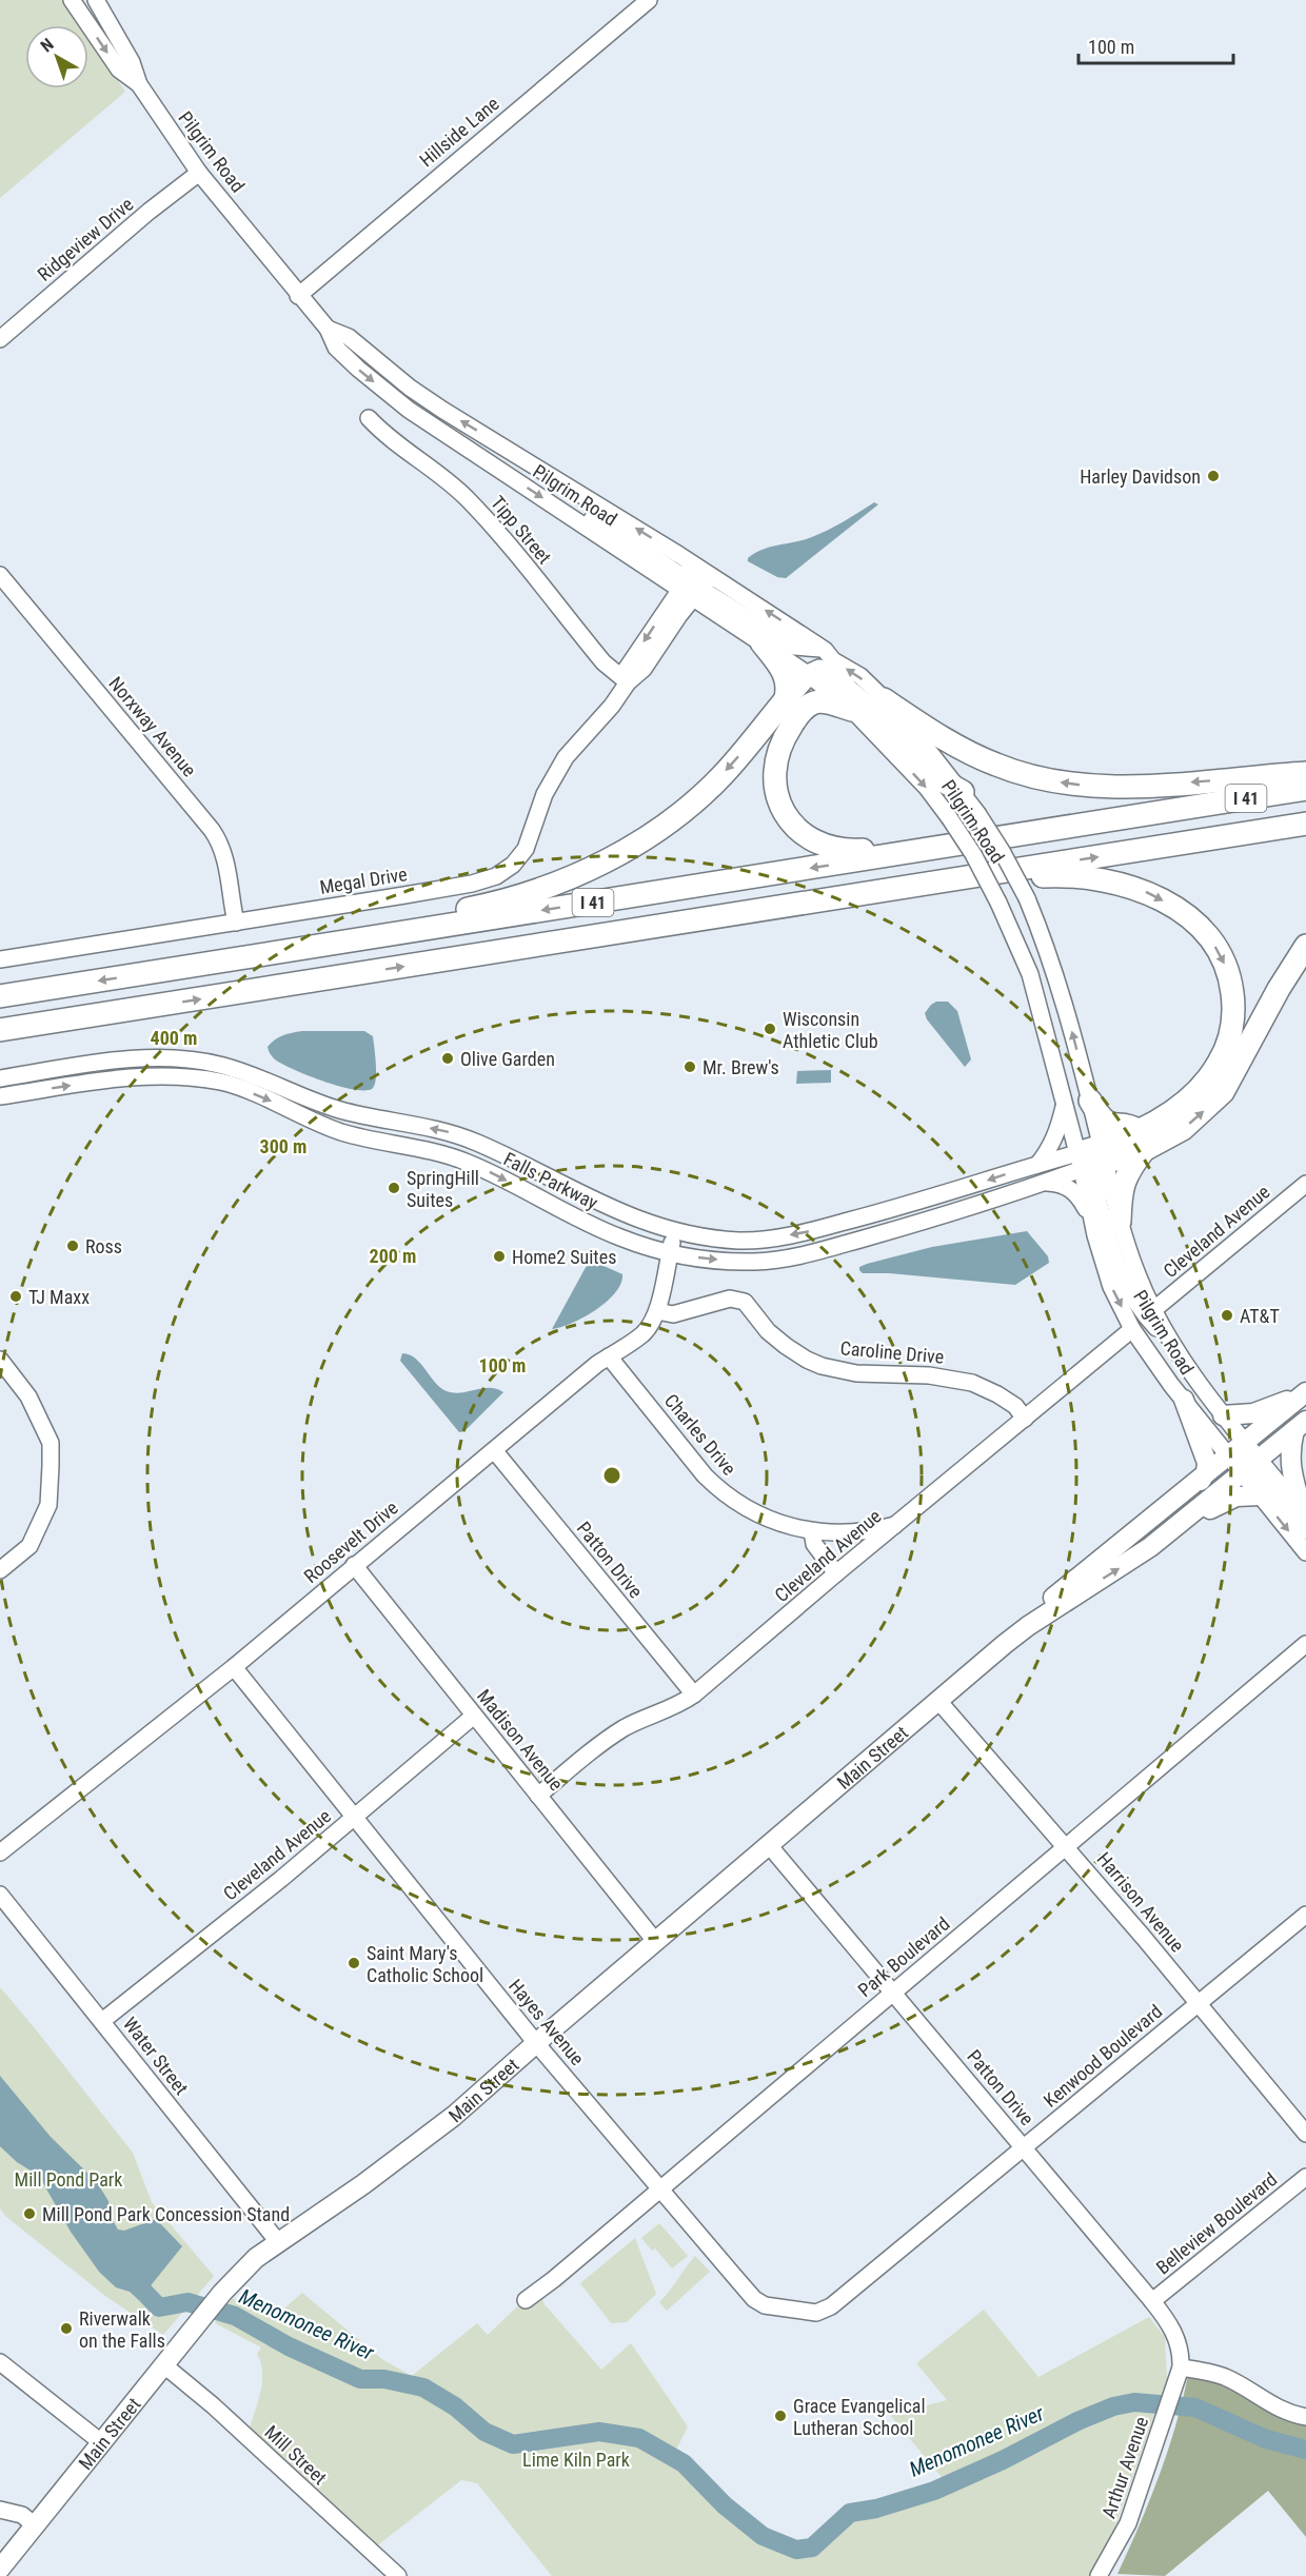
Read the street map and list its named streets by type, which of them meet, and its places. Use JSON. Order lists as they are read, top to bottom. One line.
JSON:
{"streets":{"highway":["I 41"],"main road":["Main Street"],"street":["Hillside Lane","Pilgrim Road","Ridgeview Drive","Tipp Street","Norxway Avenue","Megal Drive","Falls Parkway","Cleveland Avenue","Caroline Drive","Charles Drive","Roosevelt Drive","Patton Drive","Madison Avenue","Harrison Avenue","Park Boulevard","Hayes Avenue","Water Street","Kenwood Boulevard","Belleview Boulevard","Mill Street","Arthur Avenue"]},"crossings":[["Hillside Lane","Pilgrim Road"],["Pilgrim Road","Ridgeview Drive"],["Pilgrim Road","Megal Drive"],["Pilgrim Road","Falls Parkway"],["Pilgrim Road","Cleveland Avenue"],["Pilgrim Road","Main Street"],["Tipp Street","Megal Drive"],["Norxway Avenue","Megal Drive"],["Falls Parkway","Roosevelt Drive"],["Cleveland Avenue","Caroline Drive"],["Cleveland Avenue","Charles Drive"],["Cleveland Avenue","Patton Drive"],["Cleveland Avenue","Madison Avenue"],["Cleveland Avenue","Hayes Avenue"],["Cleveland Avenue","Water Street"],["Caroline Drive","Roosevelt Drive"],["Charles Drive","Roosevelt Drive"],["Roosevelt Drive","Patton Drive"],["Roosevelt Drive","Madison Avenue"],["Roosevelt Drive","Hayes Avenue"],["Patton Drive","Main Street"],["Patton Drive","Park Boulevard"],["Patton Drive","Kenwood Boulevard"],["Patton Drive","Belleview Boulevard"],["Patton Drive","Arthur Avenue"],["Madison Avenue","Main Street"],["Main Street","Harrison Avenue"],["Main Street","Hayes Avenue"],["Main Street","Water Street"],["Main Street","Mill Street"],["Harrison Avenue","Park Boulevard"],["Harrison Avenue","Kenwood Boulevard"],["Park Boulevard","Hayes Avenue"],["Hayes Avenue","Kenwood Boulevard"]],"water":["Menomonee River"],"parks":["Mill Pond Park","Lime Kiln Park"],"places":["Harley Davidson","Wisconsin Athletic Club","Olive Garden","Mr. Brew's","SpringHill Suites","Ross","Home2 Suites","TJ Maxx","AT&T","Saint Mary's Catholic School","Mill Pond Park Concession Stand","Riverwalk on the Falls","Grace Evangelical Lutheran School"],"scale_bar":"100 m","north":"top left","rings":["400 m","300 m","200 m","100 m"]}
